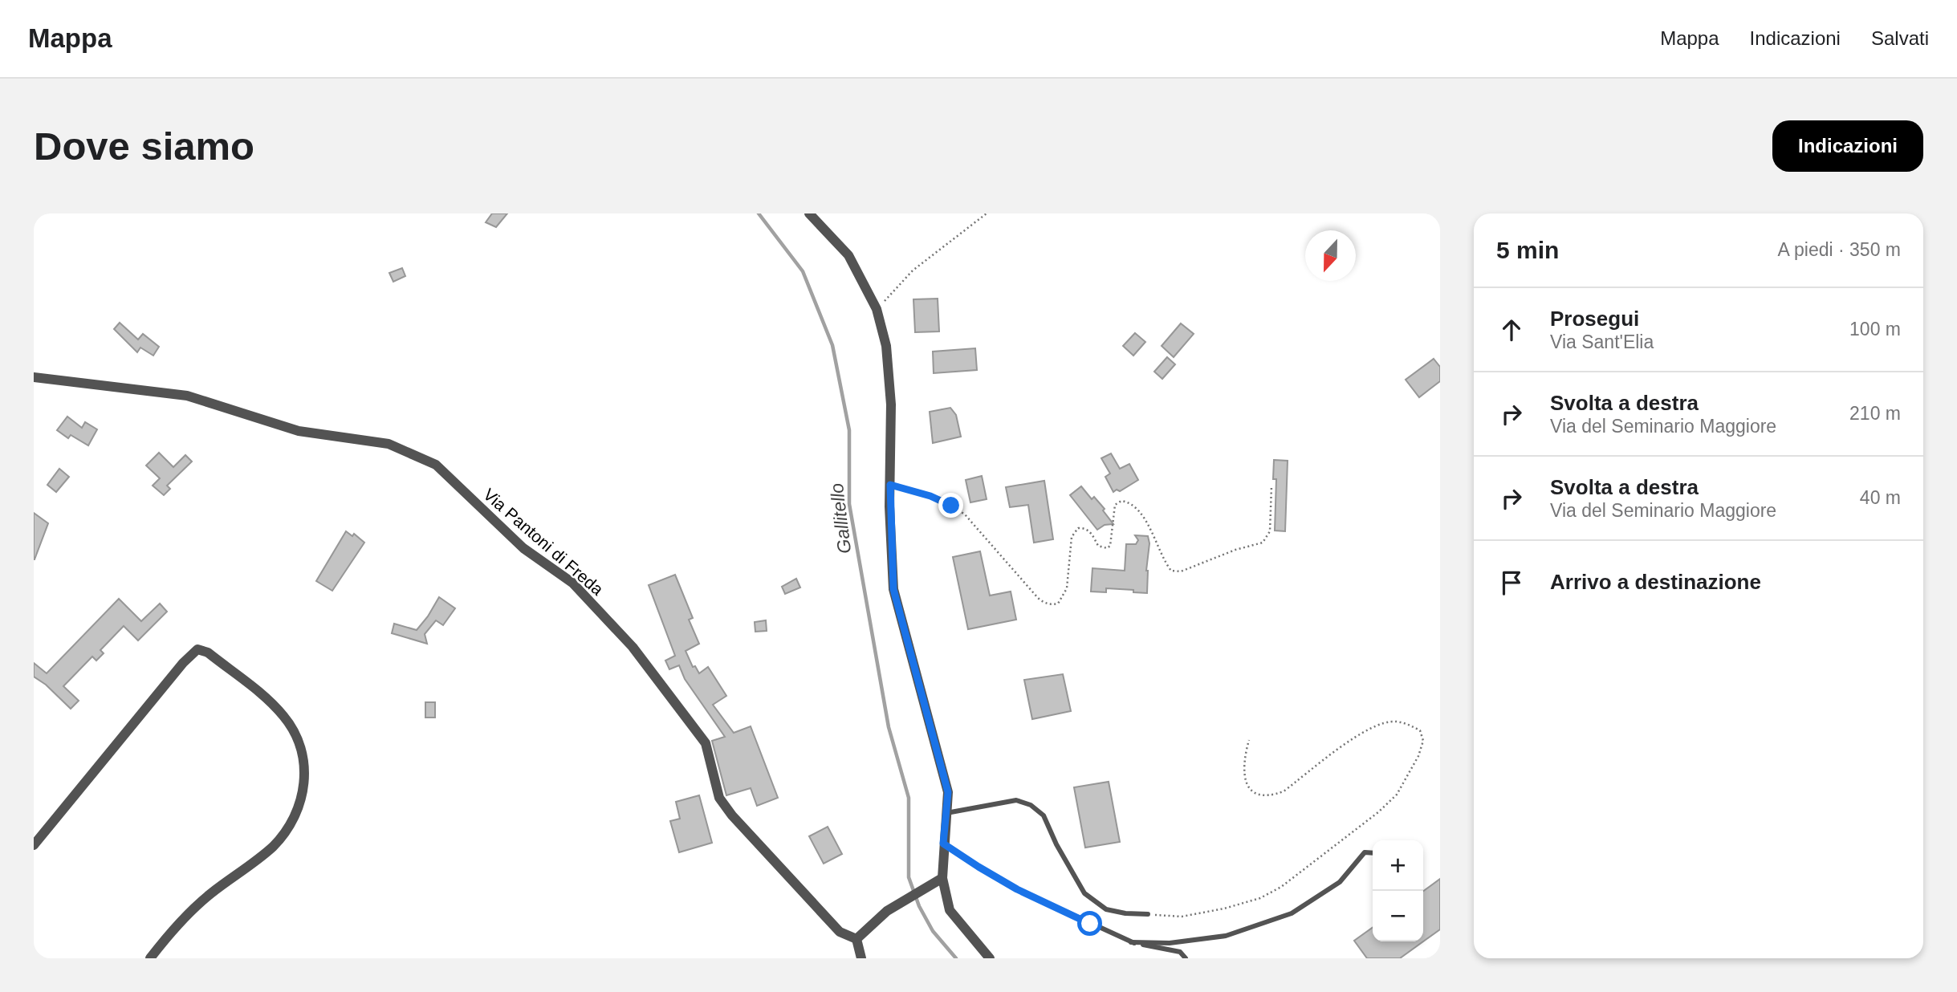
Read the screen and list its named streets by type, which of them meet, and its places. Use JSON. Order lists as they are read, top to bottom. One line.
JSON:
{"streets":{"street":["Via Pantoni di Freda"]},"water":["Gallitello"],"north":"bottom","page":{"header":"Mappa","nav":["Mappa","Indicazioni","Salvati"],"buttons":"Indicazioni","title":"Dove siamo","heading":["5 min","A piedi · 350 m"],"list":[["Prosegui","Via Sant'Elia","100 m"],["Svolta a destra","Via del Seminario Maggiore","210 m"],["Svolta a destra","Via del Seminario Maggiore","40 m"],"Arrivo a destinazione"],"map_buttons":["+","−"]}}
